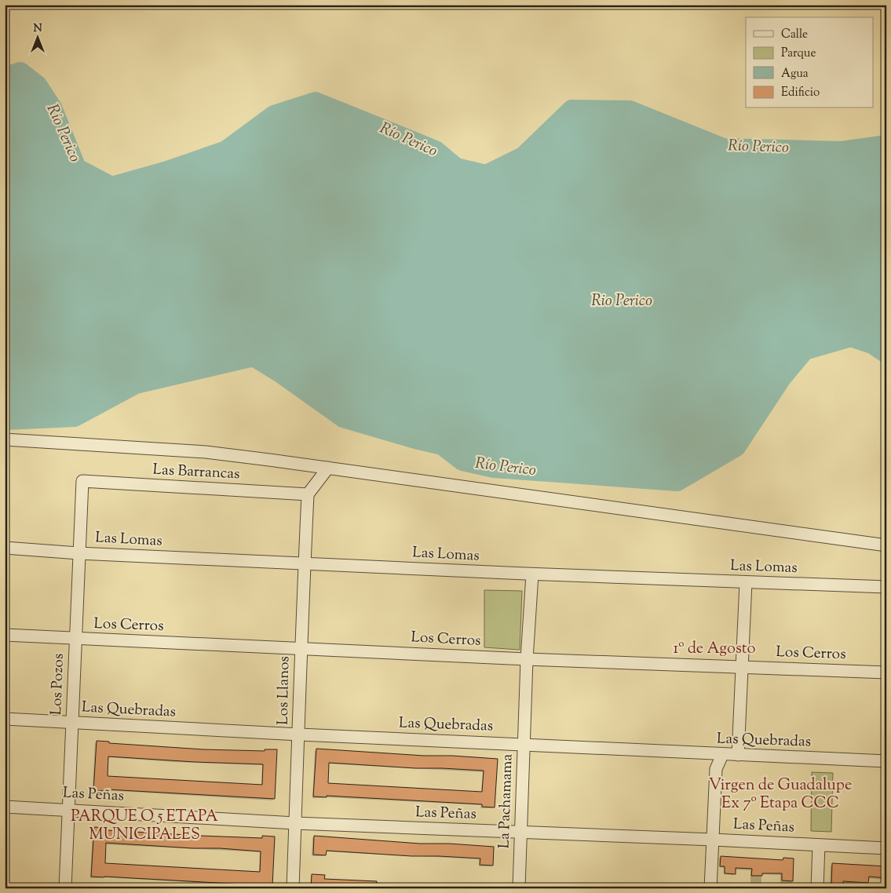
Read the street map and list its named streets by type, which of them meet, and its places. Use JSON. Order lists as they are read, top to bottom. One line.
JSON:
{"streets":{"street":["Las Barrancas","Las Lomas","Los Cerros","Los Pozos","Los Llanos","Las Quebradas","Las Peñas","La Pachamama"]},"crossings":[["Las Barrancas","Los Pozos"],["Las Barrancas","Los Llanos"],["Las Lomas","Los Pozos"],["Las Lomas","Los Llanos"],["Las Lomas","La Pachamama"],["Los Cerros","Los Pozos"],["Los Cerros","Los Llanos"],["Los Cerros","La Pachamama"],["Los Pozos","Las Quebradas"],["Los Pozos","Las Peñas"],["Los Llanos","Las Quebradas"],["Los Llanos","Las Peñas"],["Las Quebradas","La Pachamama"],["Las Peñas","La Pachamama"]],"districts":["1º de Agosto","Virgen de Guadalupe Ex 7º Etapa CCC","PARQUE O 5 ETAPA MUNICIPALES"],"water":["Río Perico","Rio Perico"],"legend":["Calle","Parque","Agua","Edificio"],"north":"top"}
